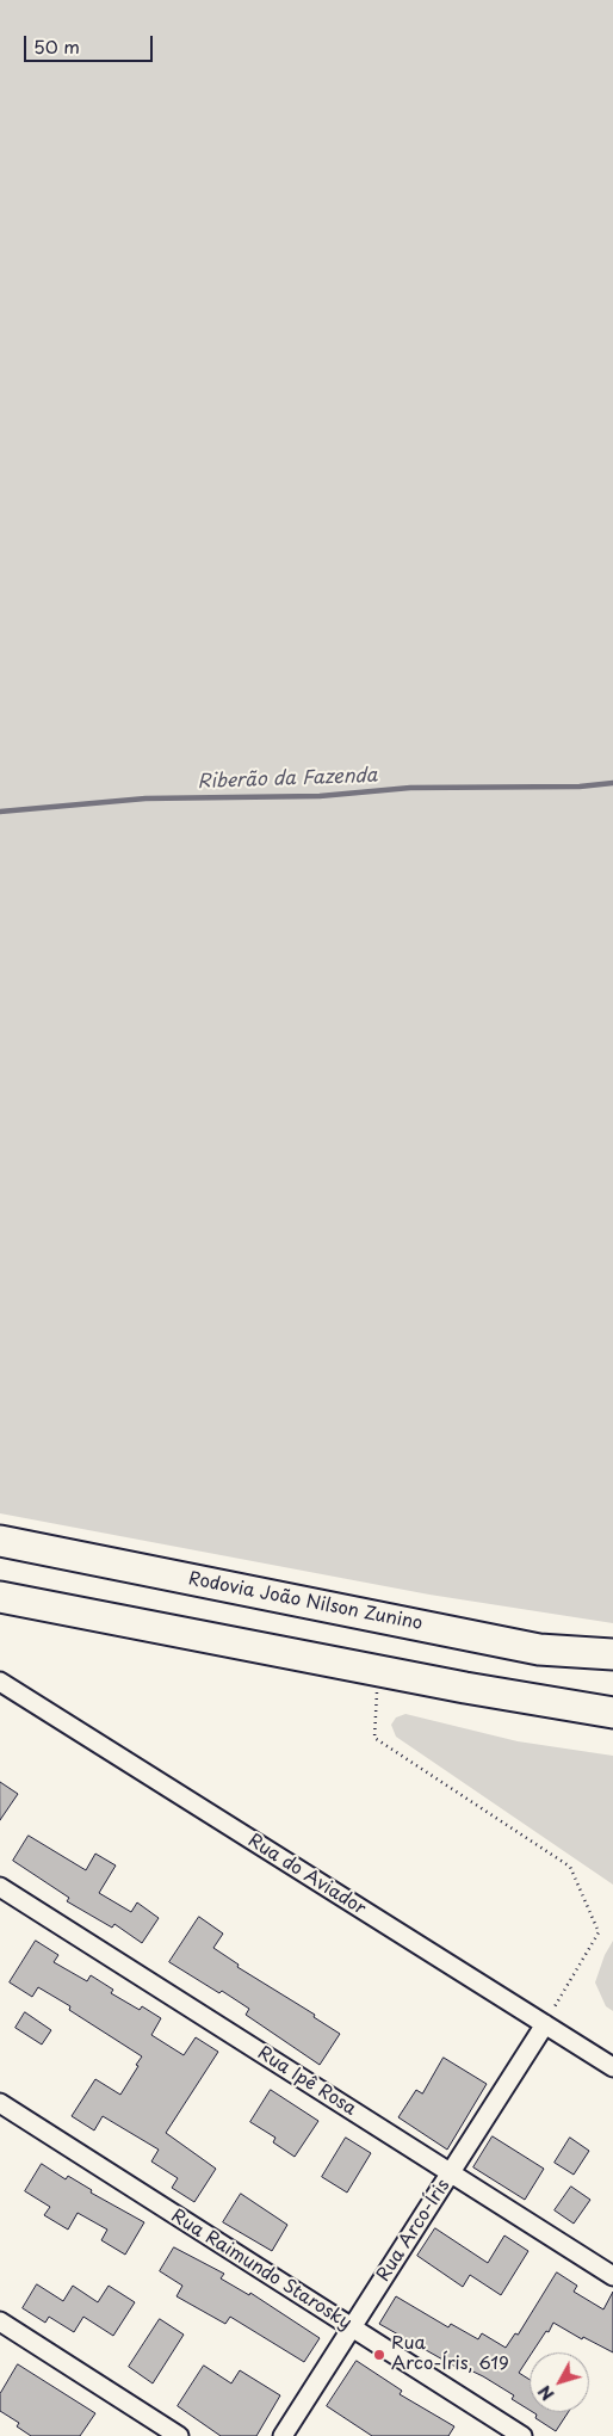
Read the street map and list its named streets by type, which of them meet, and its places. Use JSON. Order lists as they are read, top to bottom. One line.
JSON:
{"streets":{"highway":["Rodovia João Nilson Zunino"],"street":["Rua do Aviador","Rua Ipê Rosa","Rua Arco-Íris","Rua Raimundo Starosky"]},"crossings":[["Rua do Aviador","Rua Arco-Íris"],["Rua Ipê Rosa","Rua Arco-Íris"],["Rua Arco-Íris","Rua Raimundo Starosky"]],"water":["Riberão da Fazenda"],"places":["Rua Arco-Íris, 619"],"scale_bar":"50 m","north":"bottom left"}
